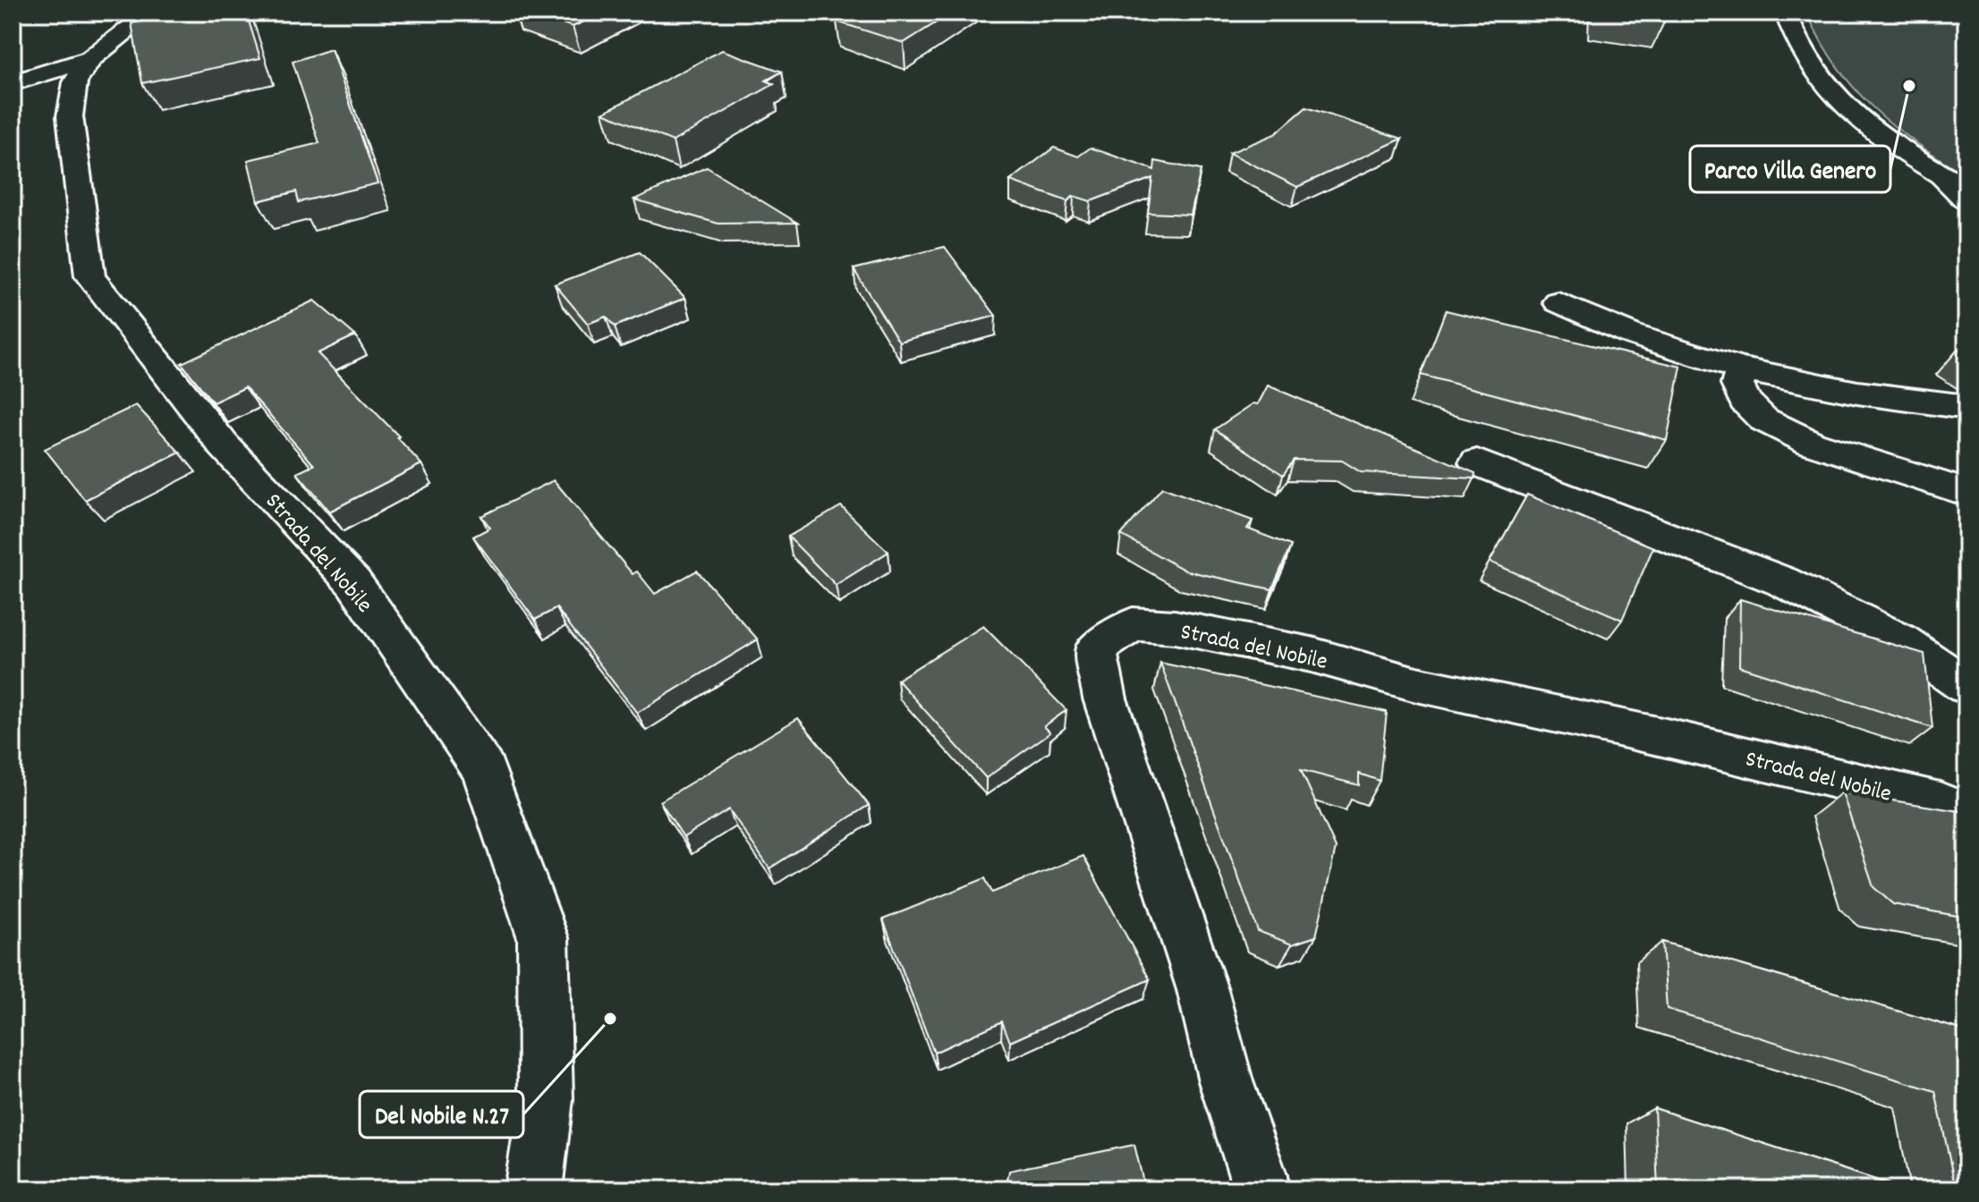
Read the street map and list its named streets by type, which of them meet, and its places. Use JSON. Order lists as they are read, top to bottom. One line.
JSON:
{"streets":{"street":["Strada del Nobile"]},"places":["Parco Villa Genero","Del Nobile N.27"]}
